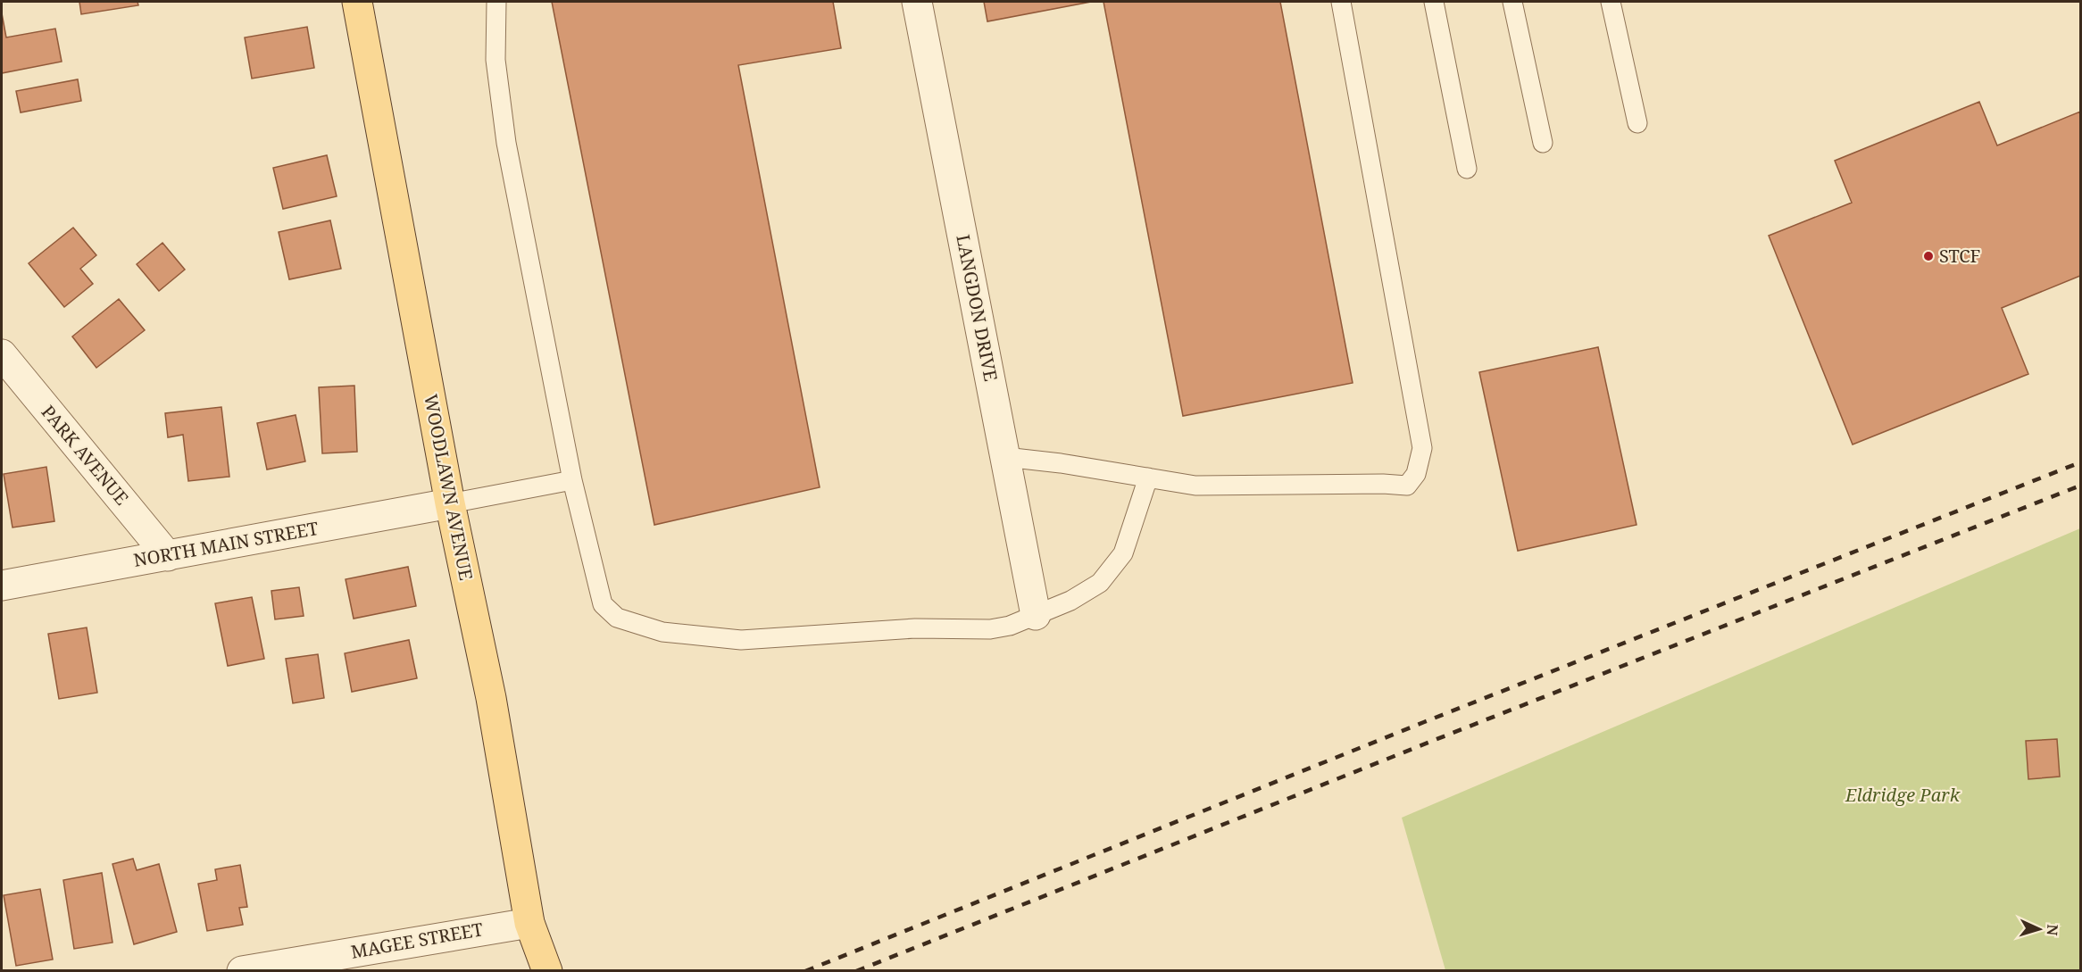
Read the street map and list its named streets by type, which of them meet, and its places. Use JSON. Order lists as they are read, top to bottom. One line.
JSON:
{"streets":{"main road":["WOODLAWN AVENUE"],"street":["LANGDON DRIVE","PARK AVENUE","NORTH MAIN STREET","MAGEE STREET"]},"crossings":[["PARK AVENUE","NORTH MAIN STREET"],["WOODLAWN AVENUE","NORTH MAIN STREET"],["WOODLAWN AVENUE","MAGEE STREET"]],"parks":["Eldridge Park"],"places":["STCF"],"north":"right"}
